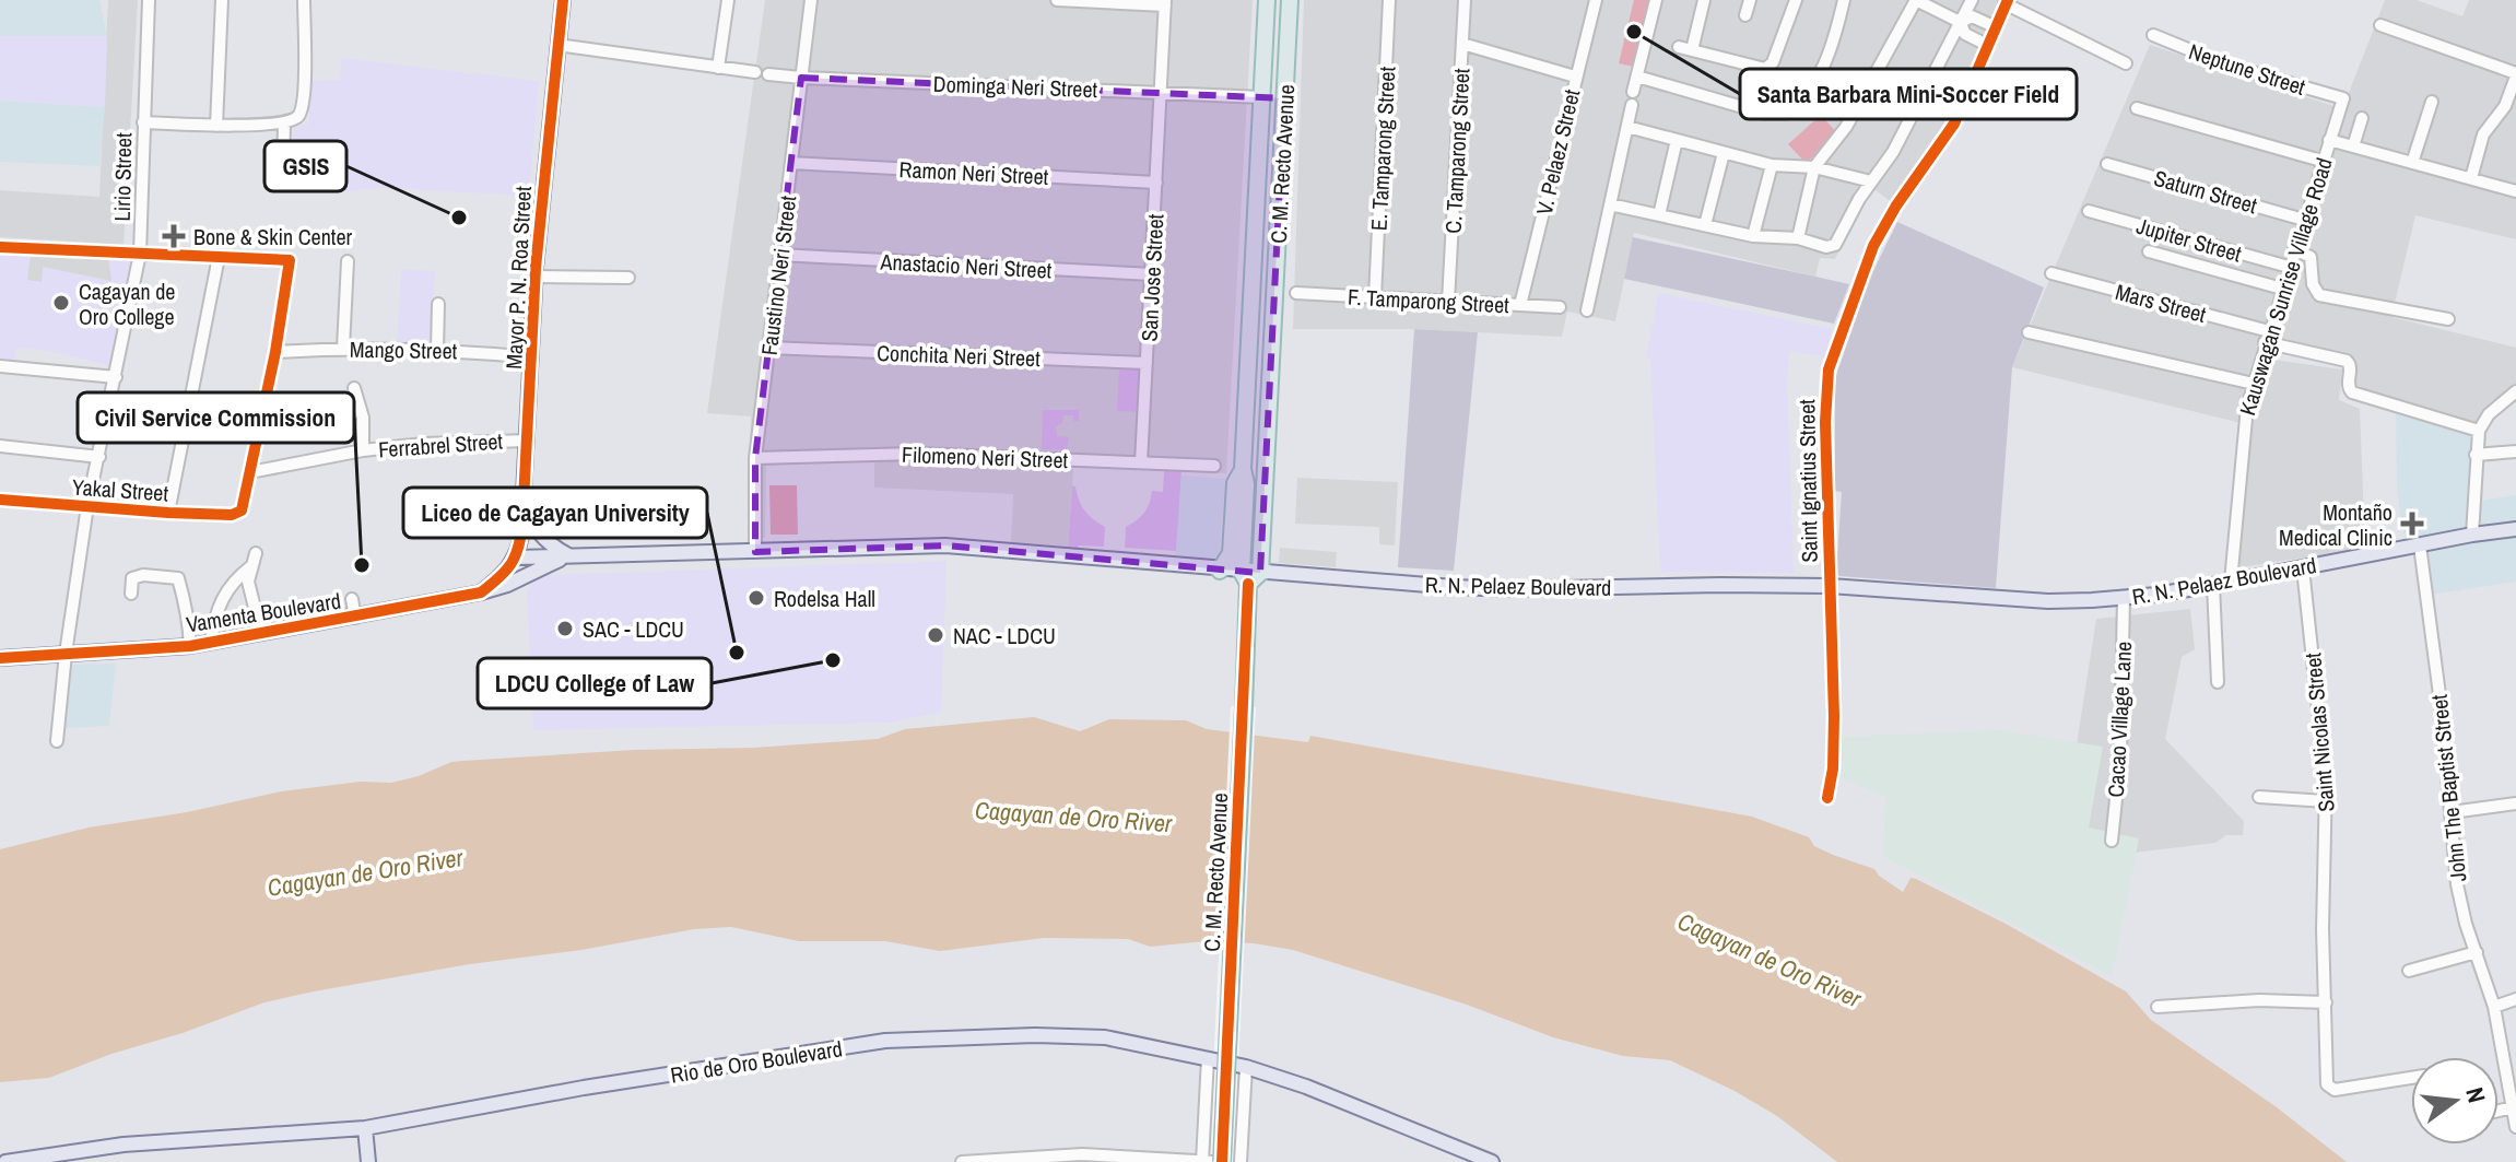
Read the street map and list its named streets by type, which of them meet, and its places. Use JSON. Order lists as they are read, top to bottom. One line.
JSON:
{"streets":{"highway":["C. M. Recto Avenue"],"main road":["Mayor P. N. Roa Street","R. N. Pelaez Boulevard","Vamenta Boulevard","Rio de Oro Boulevard"],"street":["Neptune Street","Dominga Neri Street","E. Tamparong Street","C. Tamparong Street","V. Pelaez Street","Ramon Neri Street","Lirio Street","Saturn Street","Jupiter Street","Anastacio Neri Street","Faustino Neri Street","San Jose Street","Kauswagan Sunrise Village Road","F. Tamparong Street","Mars Street","Mango Street","Conchita Neri Street","Ferrabrel Street","Filomeno Neri Street","Saint Ignatius Street","Yakal Street","Cacao Village Lane","Saint Nicolas Street","John The Baptist Street"]},"crossings":[["Neptune Street","Kauswagan Sunrise Village Road"],["Dominga Neri Street","C. M. Recto Avenue"],["Dominga Neri Street","Faustino Neri Street"],["Dominga Neri Street","San Jose Street"],["E. Tamparong Street","F. Tamparong Street"],["C. Tamparong Street","F. Tamparong Street"],["V. Pelaez Street","F. Tamparong Street"],["C. M. Recto Avenue","R. N. Pelaez Boulevard"],["Ramon Neri Street","Faustino Neri Street"],["Ramon Neri Street","San Jose Street"],["Lirio Street","Yakal Street"],["Lirio Street","Vamenta Boulevard"],["Saturn Street","Kauswagan Sunrise Village Road"],["Jupiter Street","Kauswagan Sunrise Village Road"],["Anastacio Neri Street","Faustino Neri Street"],["Anastacio Neri Street","San Jose Street"],["Faustino Neri Street","Conchita Neri Street"],["Faustino Neri Street","Filomeno Neri Street"],["Faustino Neri Street","R. N. Pelaez Boulevard"],["Mayor P. N. Roa Street","Mango Street"],["Mayor P. N. Roa Street","Ferrabrel Street"],["Mayor P. N. Roa Street","R. N. Pelaez Boulevard"],["San Jose Street","Conchita Neri Street"],["San Jose Street","Filomeno Neri Street"],["Kauswagan Sunrise Village Road","Mars Street"],["Kauswagan Sunrise Village Road","R. N. Pelaez Boulevard"],["Ferrabrel Street","Yakal Street"],["Saint Ignatius Street","R. N. Pelaez Boulevard"],["R. N. Pelaez Boulevard","Vamenta Boulevard"],["R. N. Pelaez Boulevard","Cacao Village Lane"],["R. N. Pelaez Boulevard","Saint Nicolas Street"],["R. N. Pelaez Boulevard","John The Baptist Street"]],"water":["Cagayan de Oro River"],"places":{"other":["Santa Barbara Mini-Soccer Field","GSIS","Cagayan de Oro College","Civil Service Commission","Rodelsa Hall","SAC - LDCU","NAC - LDCU","Liceo de Cagayan University","LDCU College of Law"],"health":["Bone & Skin Center","Montaño Medical Clinic"]},"north":"right"}
